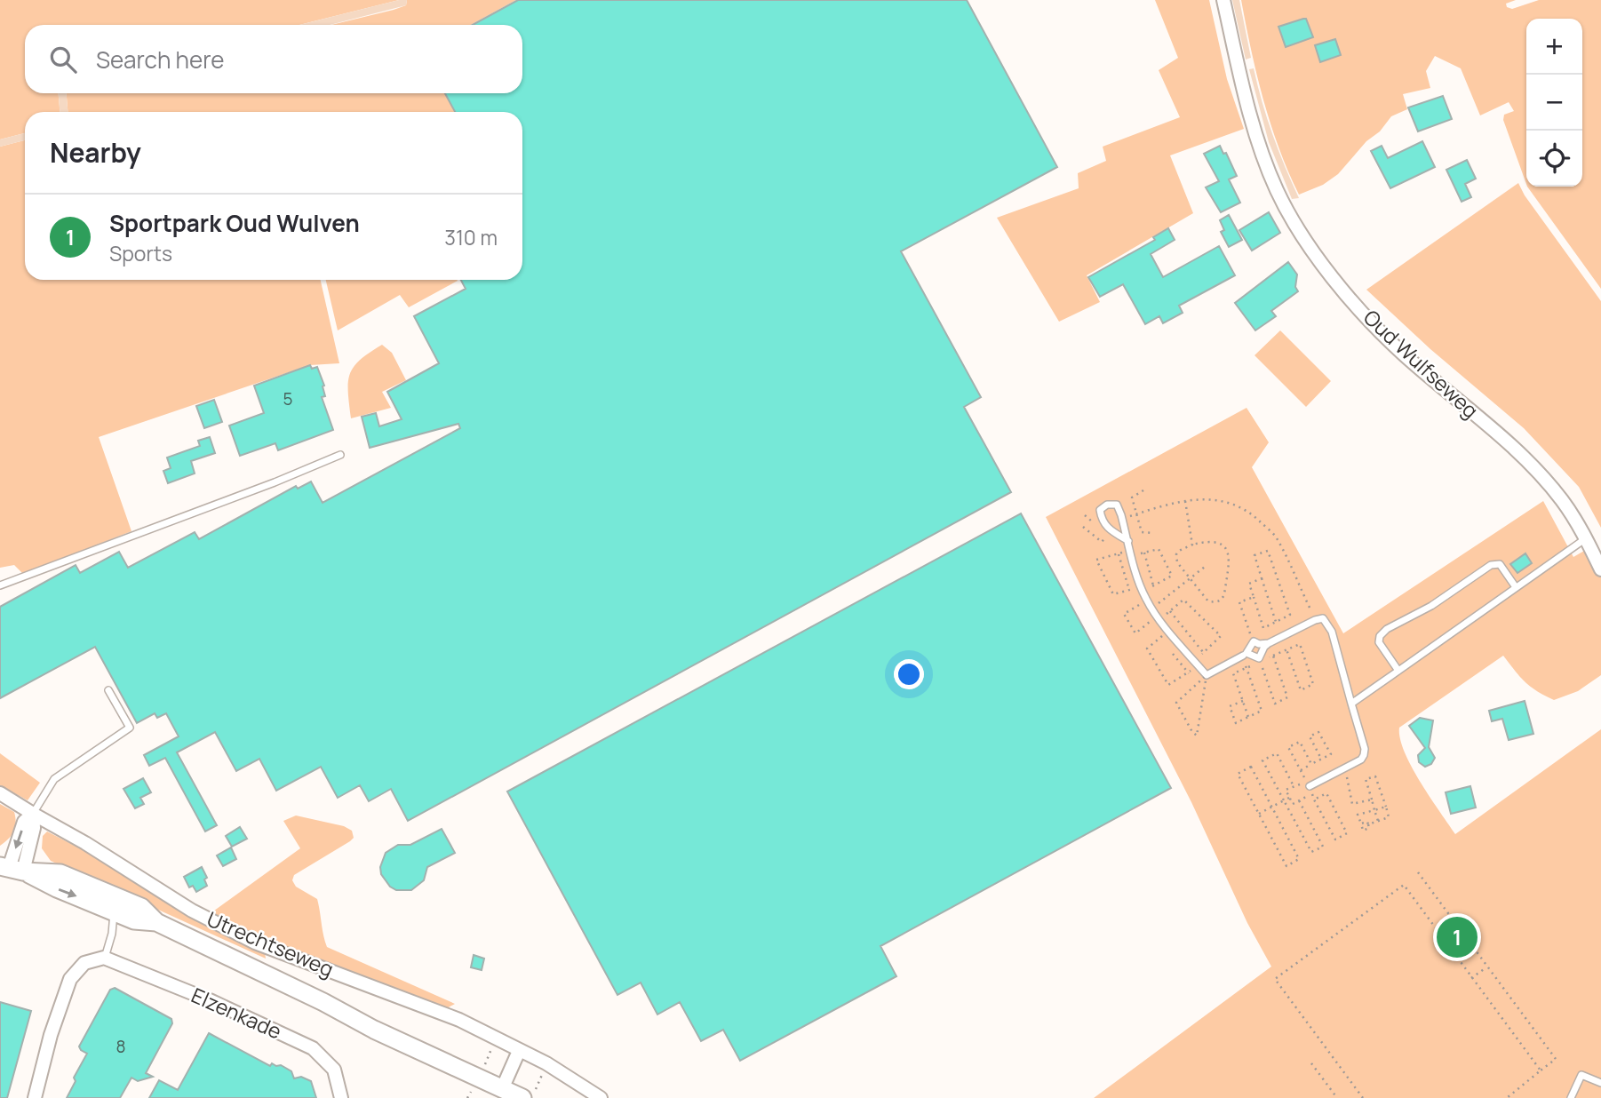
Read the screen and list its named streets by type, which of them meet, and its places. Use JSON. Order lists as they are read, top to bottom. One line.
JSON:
{"streets":{"main road":["Utrechtseweg"],"street":["Oud Wulfseweg","Elzenkade"]},"house_numbers":["5","8"],"page":{"map_buttons":["+","−"],"search":"Search here","heading":"Nearby","list":[{"mark":"1","name":"Sportpark Oud Wulven","note":"Sports","value":"310 m"}],"pins":"1"}}
